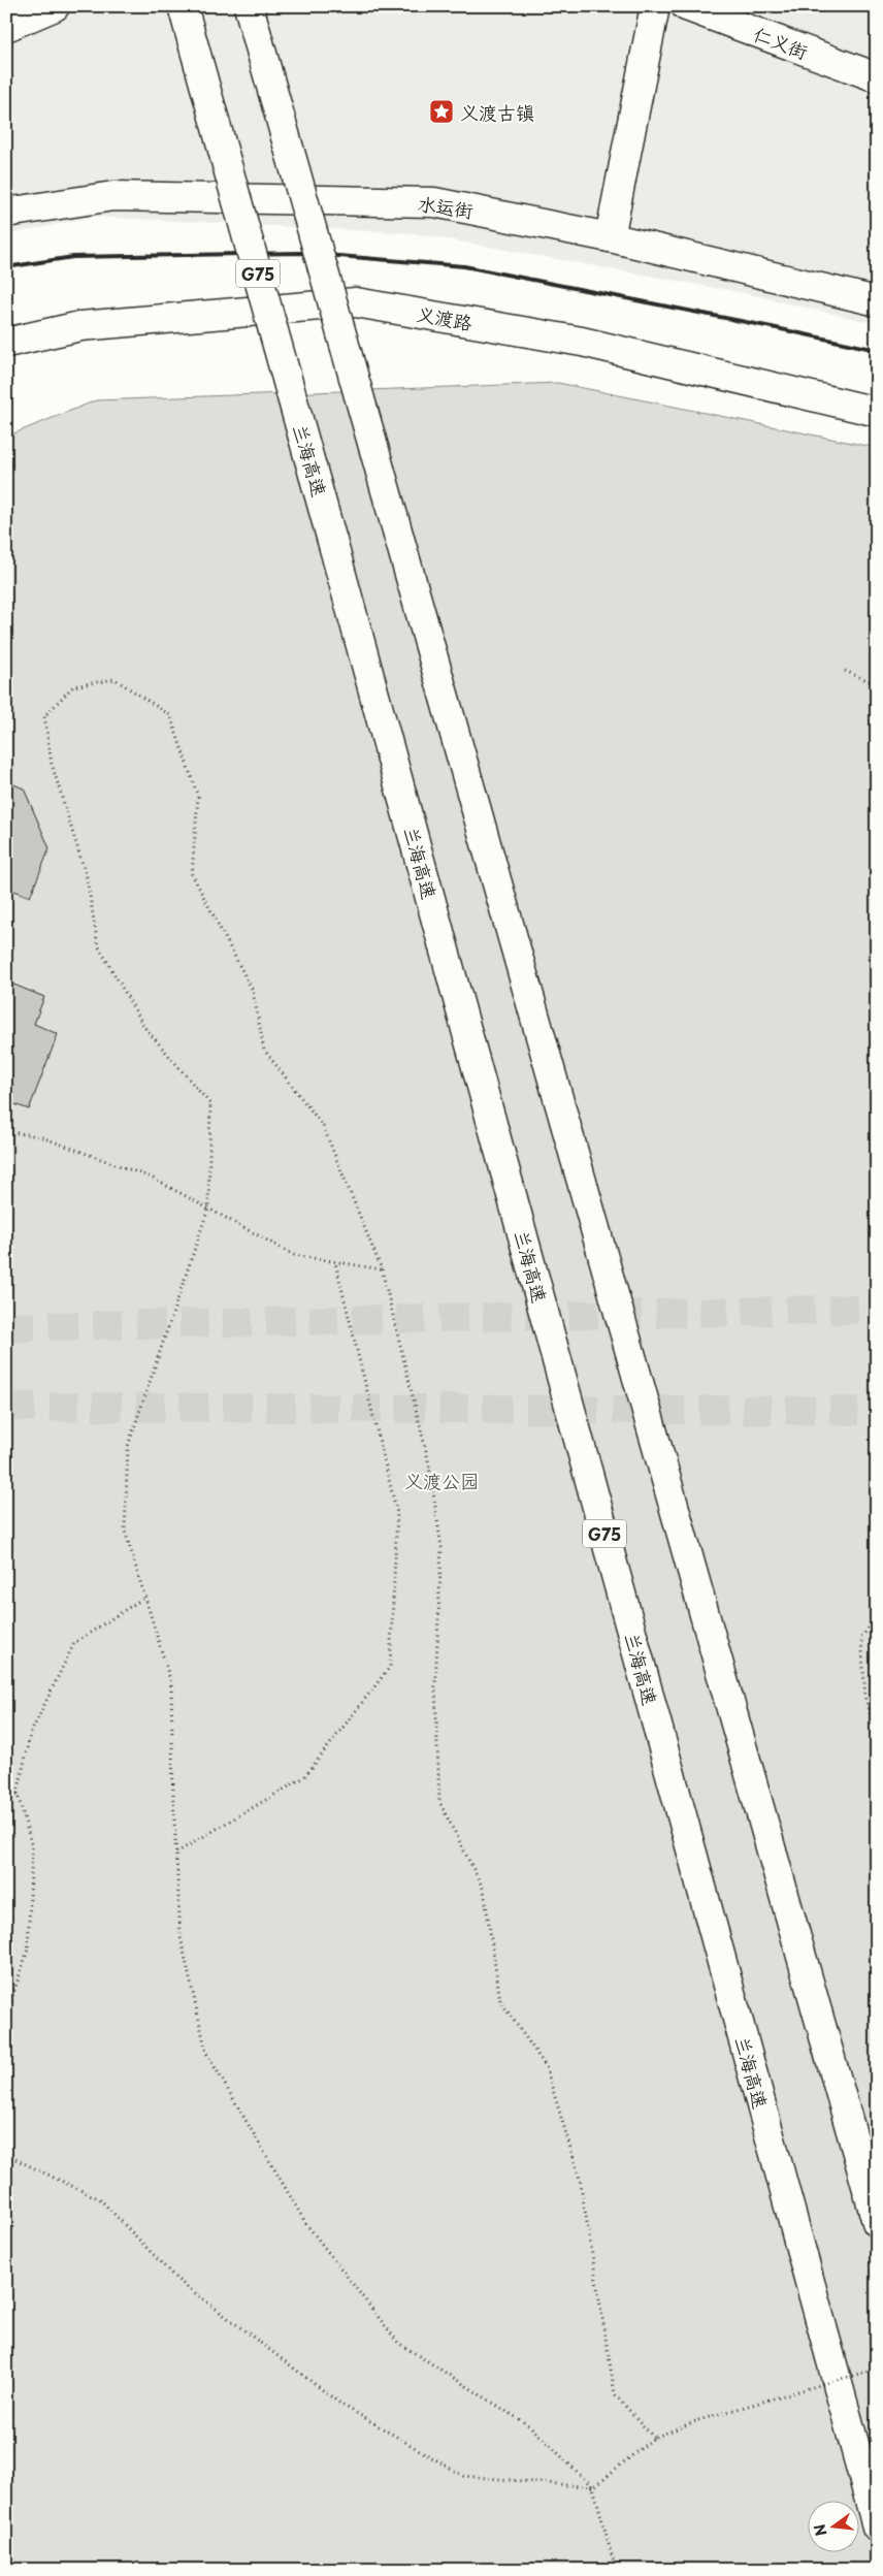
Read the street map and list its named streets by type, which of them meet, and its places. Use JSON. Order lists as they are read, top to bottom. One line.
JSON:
{"streets":{"main road":["仁义街","水运街","G75","义渡路","兰海高速"]},"parks":["义渡公园"],"places":{"place":["义渡古镇"]},"north":"left"}
